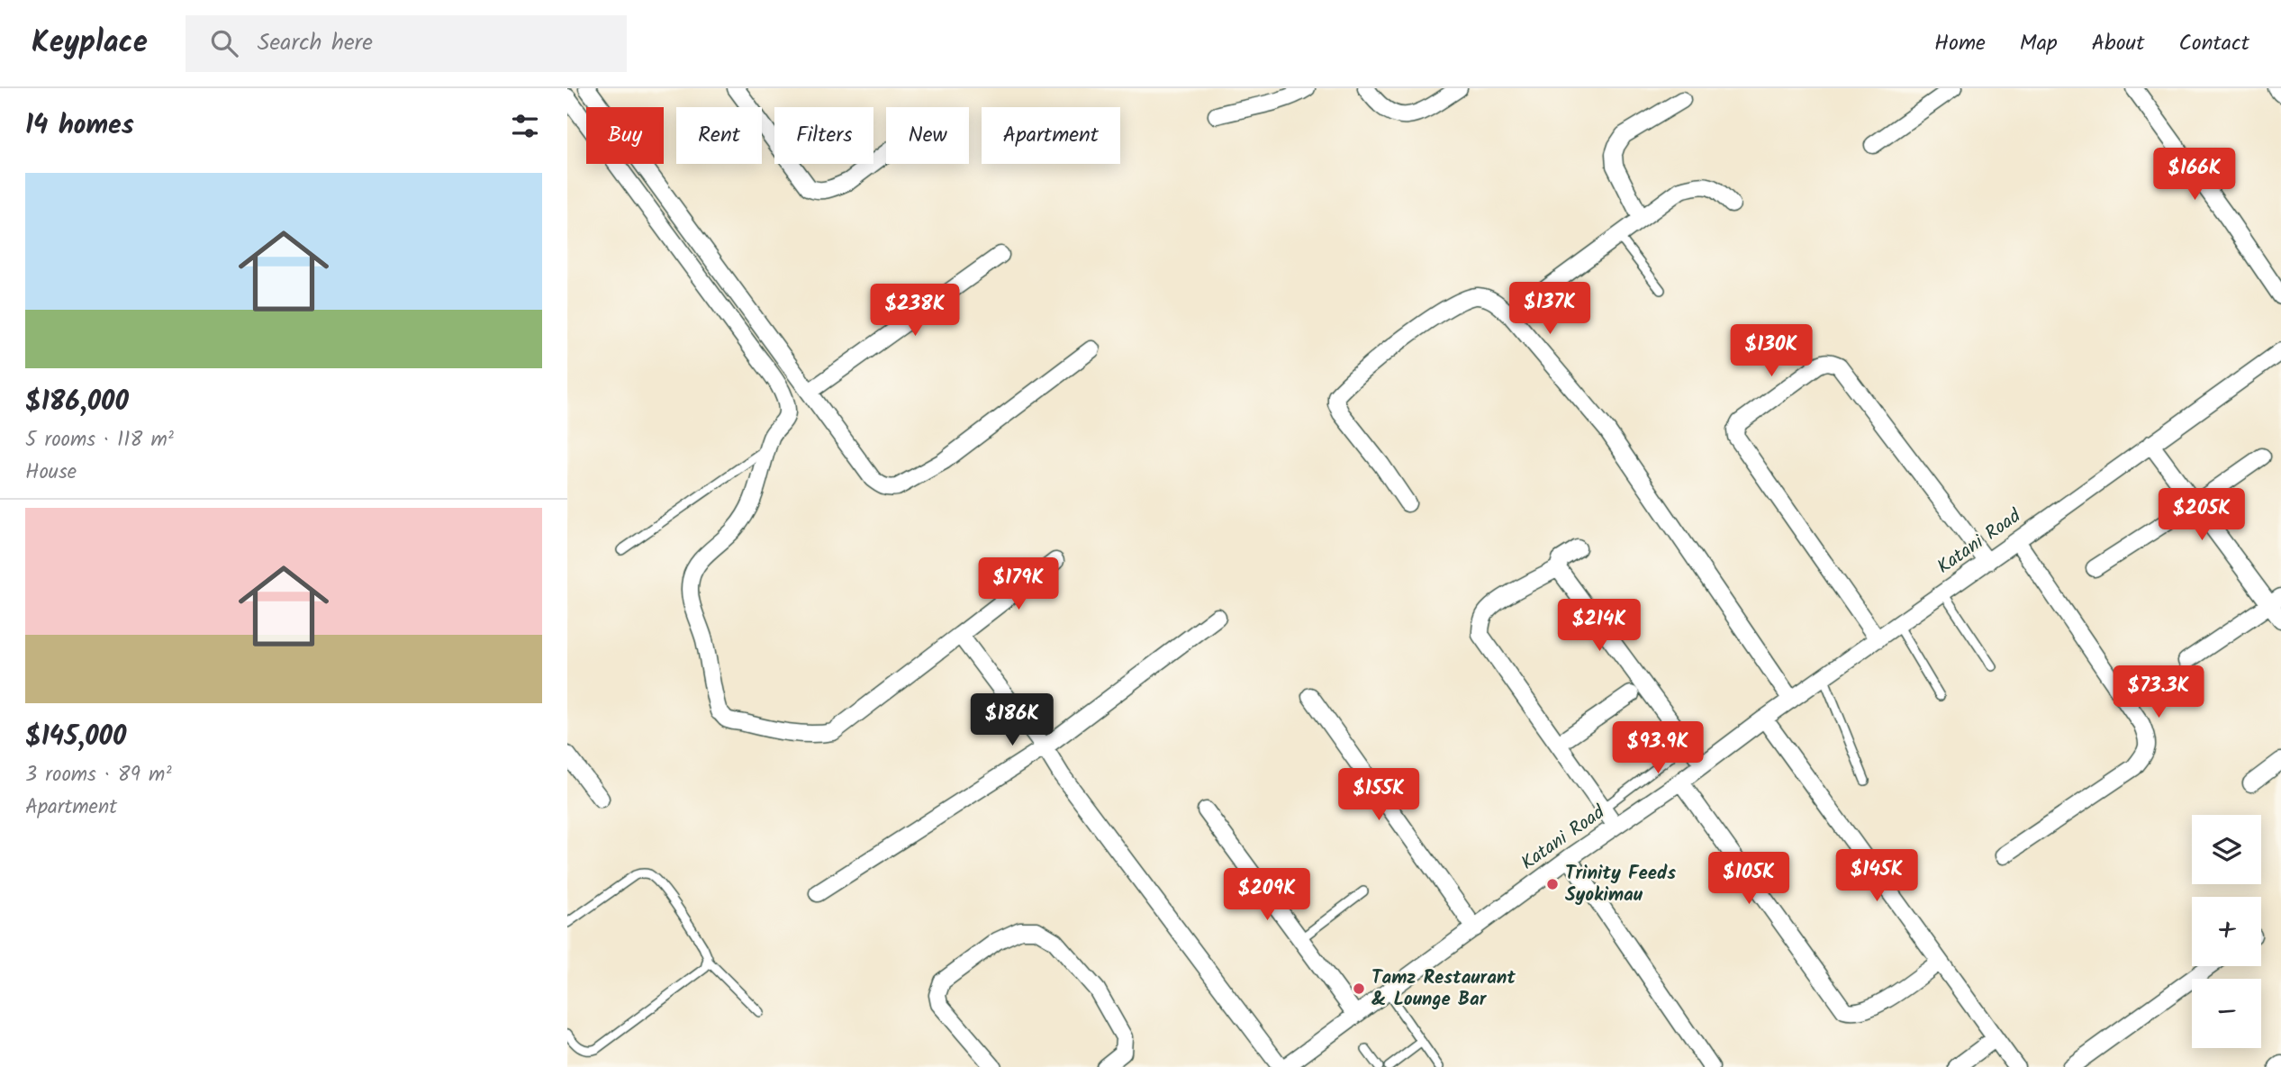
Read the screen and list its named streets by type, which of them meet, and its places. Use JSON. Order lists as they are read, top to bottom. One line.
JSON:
{"streets":{"street":["Katani Road"]},"places":["Trinity Feeds Syokimau","Tamz Restaurant & Lounge Bar"],"page":{"header":"Keyplace","search":"Search here","nav":["Home","Map","About","Contact"],"heading":"14 homes","chip":["Buy","Rent","Filters","New","Apartment"],"price":["$166K","$137K","$238K","$130K","$205K","$179K","$214K","$73.3K","$186K","$93.9K","$155K","$145K","$105K","$209K"],"list":[{"name":"$186,000","note":"5 rooms · 118 m² · House"},{"name":"$145,000","note":"3 rooms · 89 m² · Apartment"}],"map_buttons":["+","−"]}}
